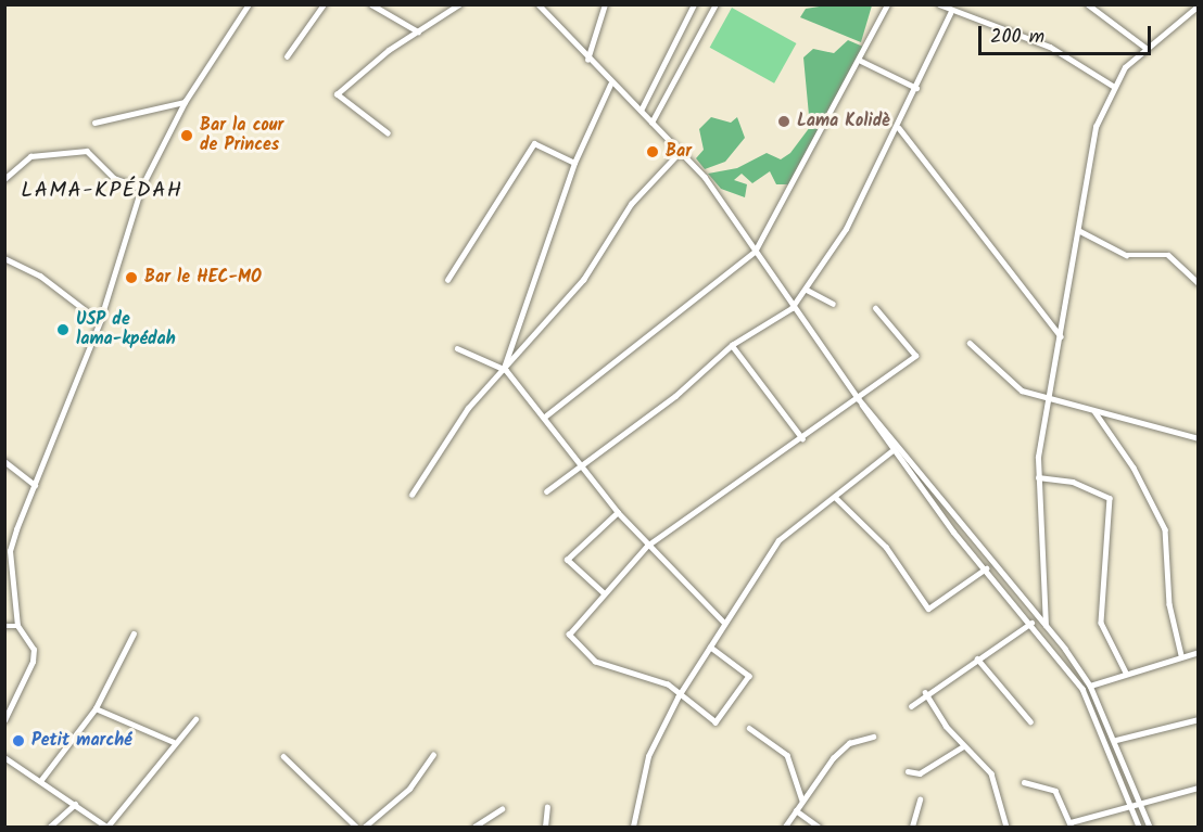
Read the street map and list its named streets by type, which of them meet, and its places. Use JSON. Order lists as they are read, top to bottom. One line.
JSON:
{"districts":["LAMA-KPÉDAH"],"places":["Lama Kolidè","Bar la cour de Princes","Bar","Bar le HEC-MO","USP de lama-kpédah","Petit marché"],"scale_bar":"200 m"}
